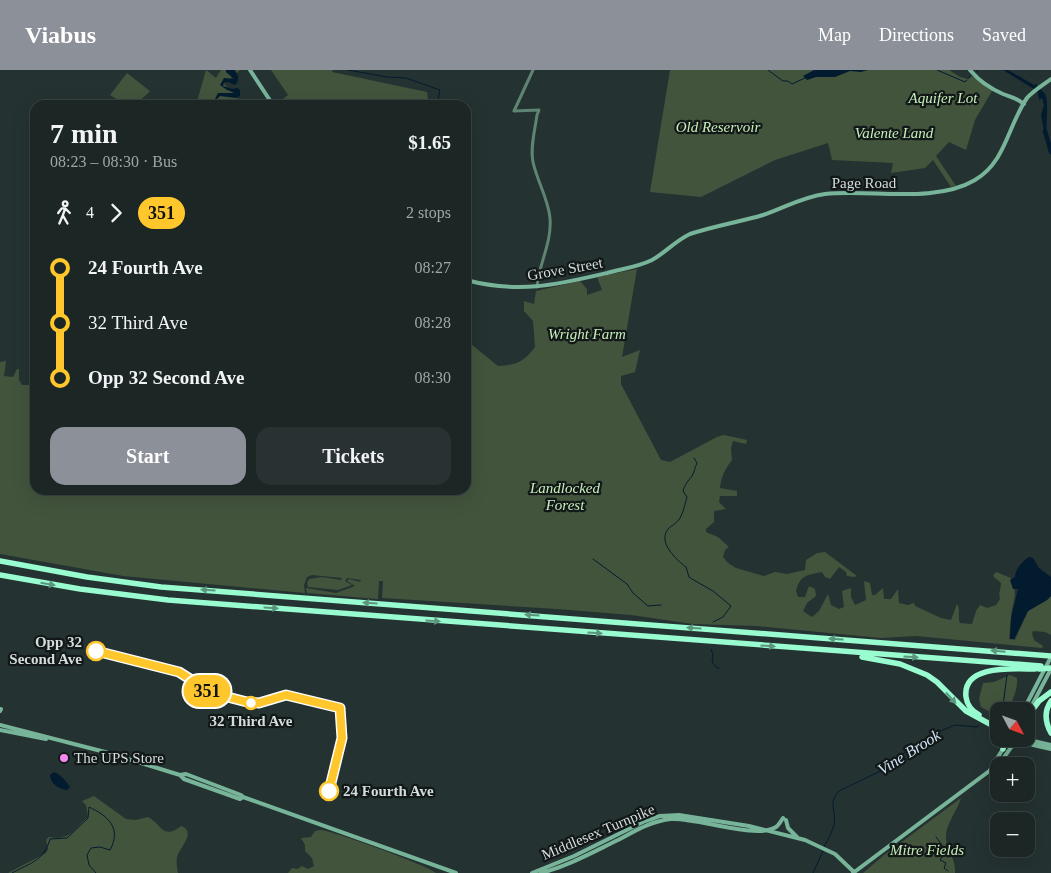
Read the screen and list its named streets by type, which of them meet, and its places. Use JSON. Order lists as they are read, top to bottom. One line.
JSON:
{"streets":{"main road":["Page Road","Grove Street","Middlesex Turnpike"]},"crossings":[["Page Road","Grove Street"]],"water":["Vine Brook"],"parks":["Aquifer Lot","Old Reservoir","Valente Land","Wright Farm","Landlocked Forest","Mitre Fields"],"places":["Opp 32 Second Ave","32 Third Ave","The UPS Store","24 Fourth Ave"],"lines":["bus line 351"],"north":"bottom right","page":{"header":"Viabus","nav":["Map","Directions","Saved"],"on_map":"351","heading":["7 min","08:23 – 08:30 · Bus","$1.65"],"legs":["4","351","2 stops"],"list":[{"name":"24 Fourth Ave","value":"08:27"},{"name":"32 Third Ave","value":"08:28"},{"name":"Opp 32 Second Ave","value":"08:30"}],"buttons":["Start","Tickets"],"map_buttons":["+","−"]}}
